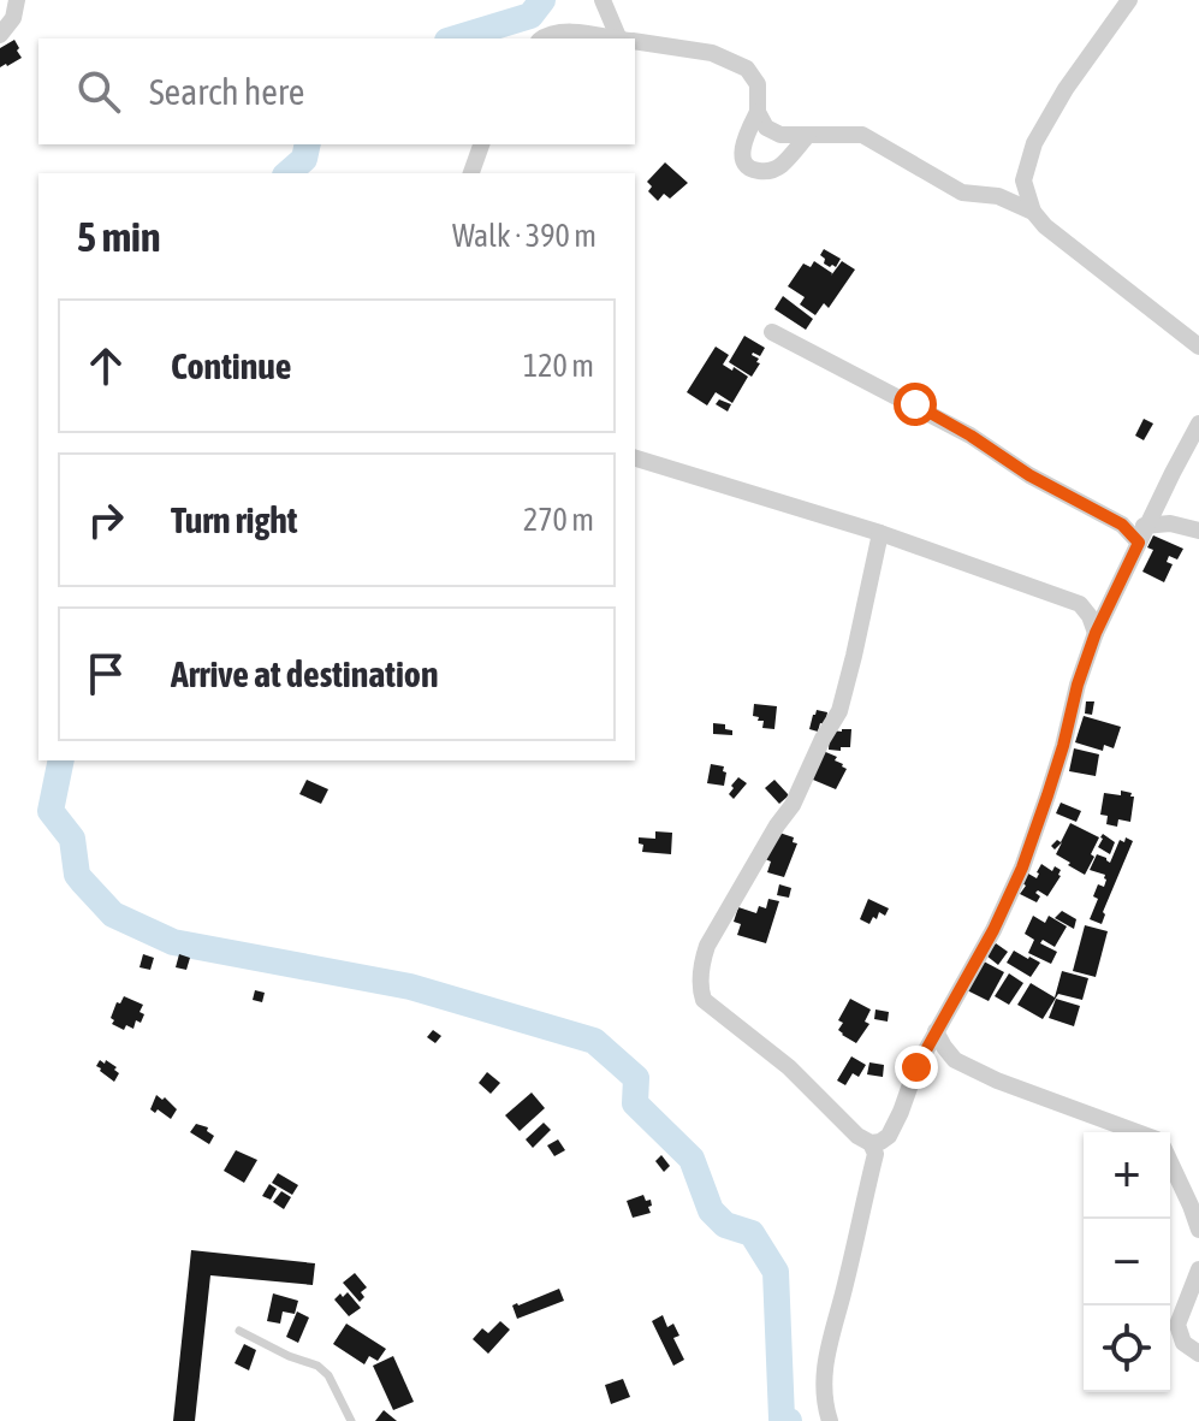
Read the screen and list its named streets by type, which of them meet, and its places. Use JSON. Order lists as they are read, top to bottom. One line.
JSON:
{"page":{"search":"Search here","heading":["5 min","Walk · 390 m"],"list":[["Continue","120 m"],["Turn right","270 m"],"Arrive at destination"],"map_buttons":["+","−"]}}
